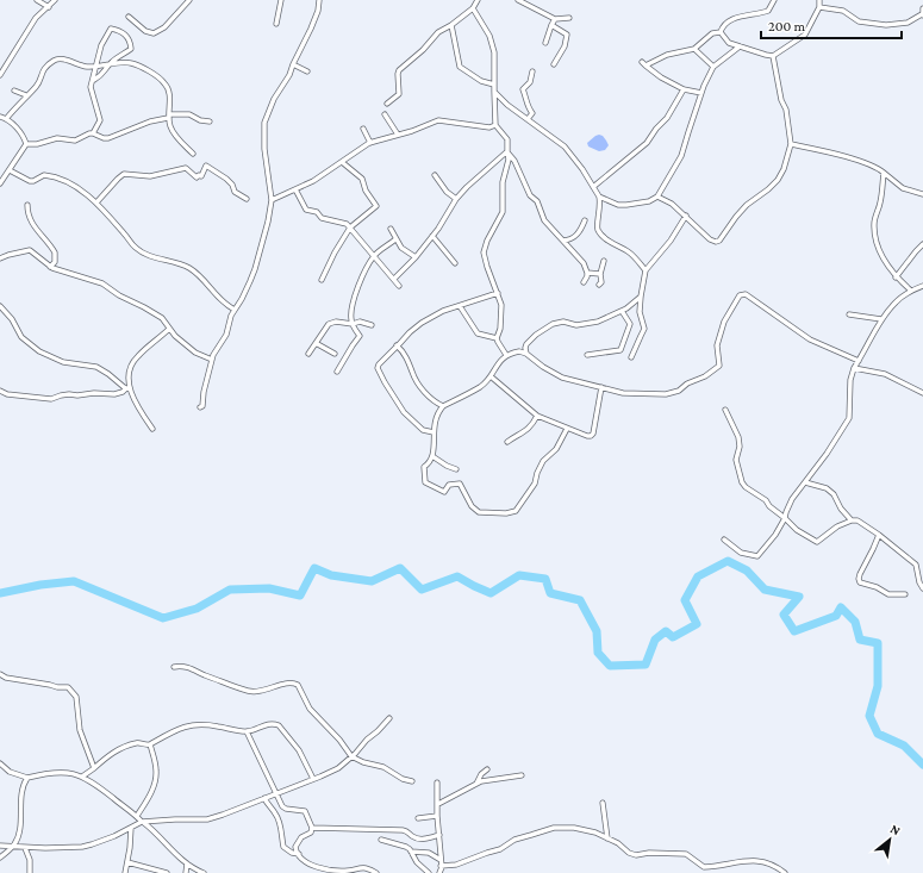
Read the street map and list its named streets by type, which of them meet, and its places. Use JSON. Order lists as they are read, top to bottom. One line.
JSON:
{"scale_bar":"200 m","north":"top right"}
